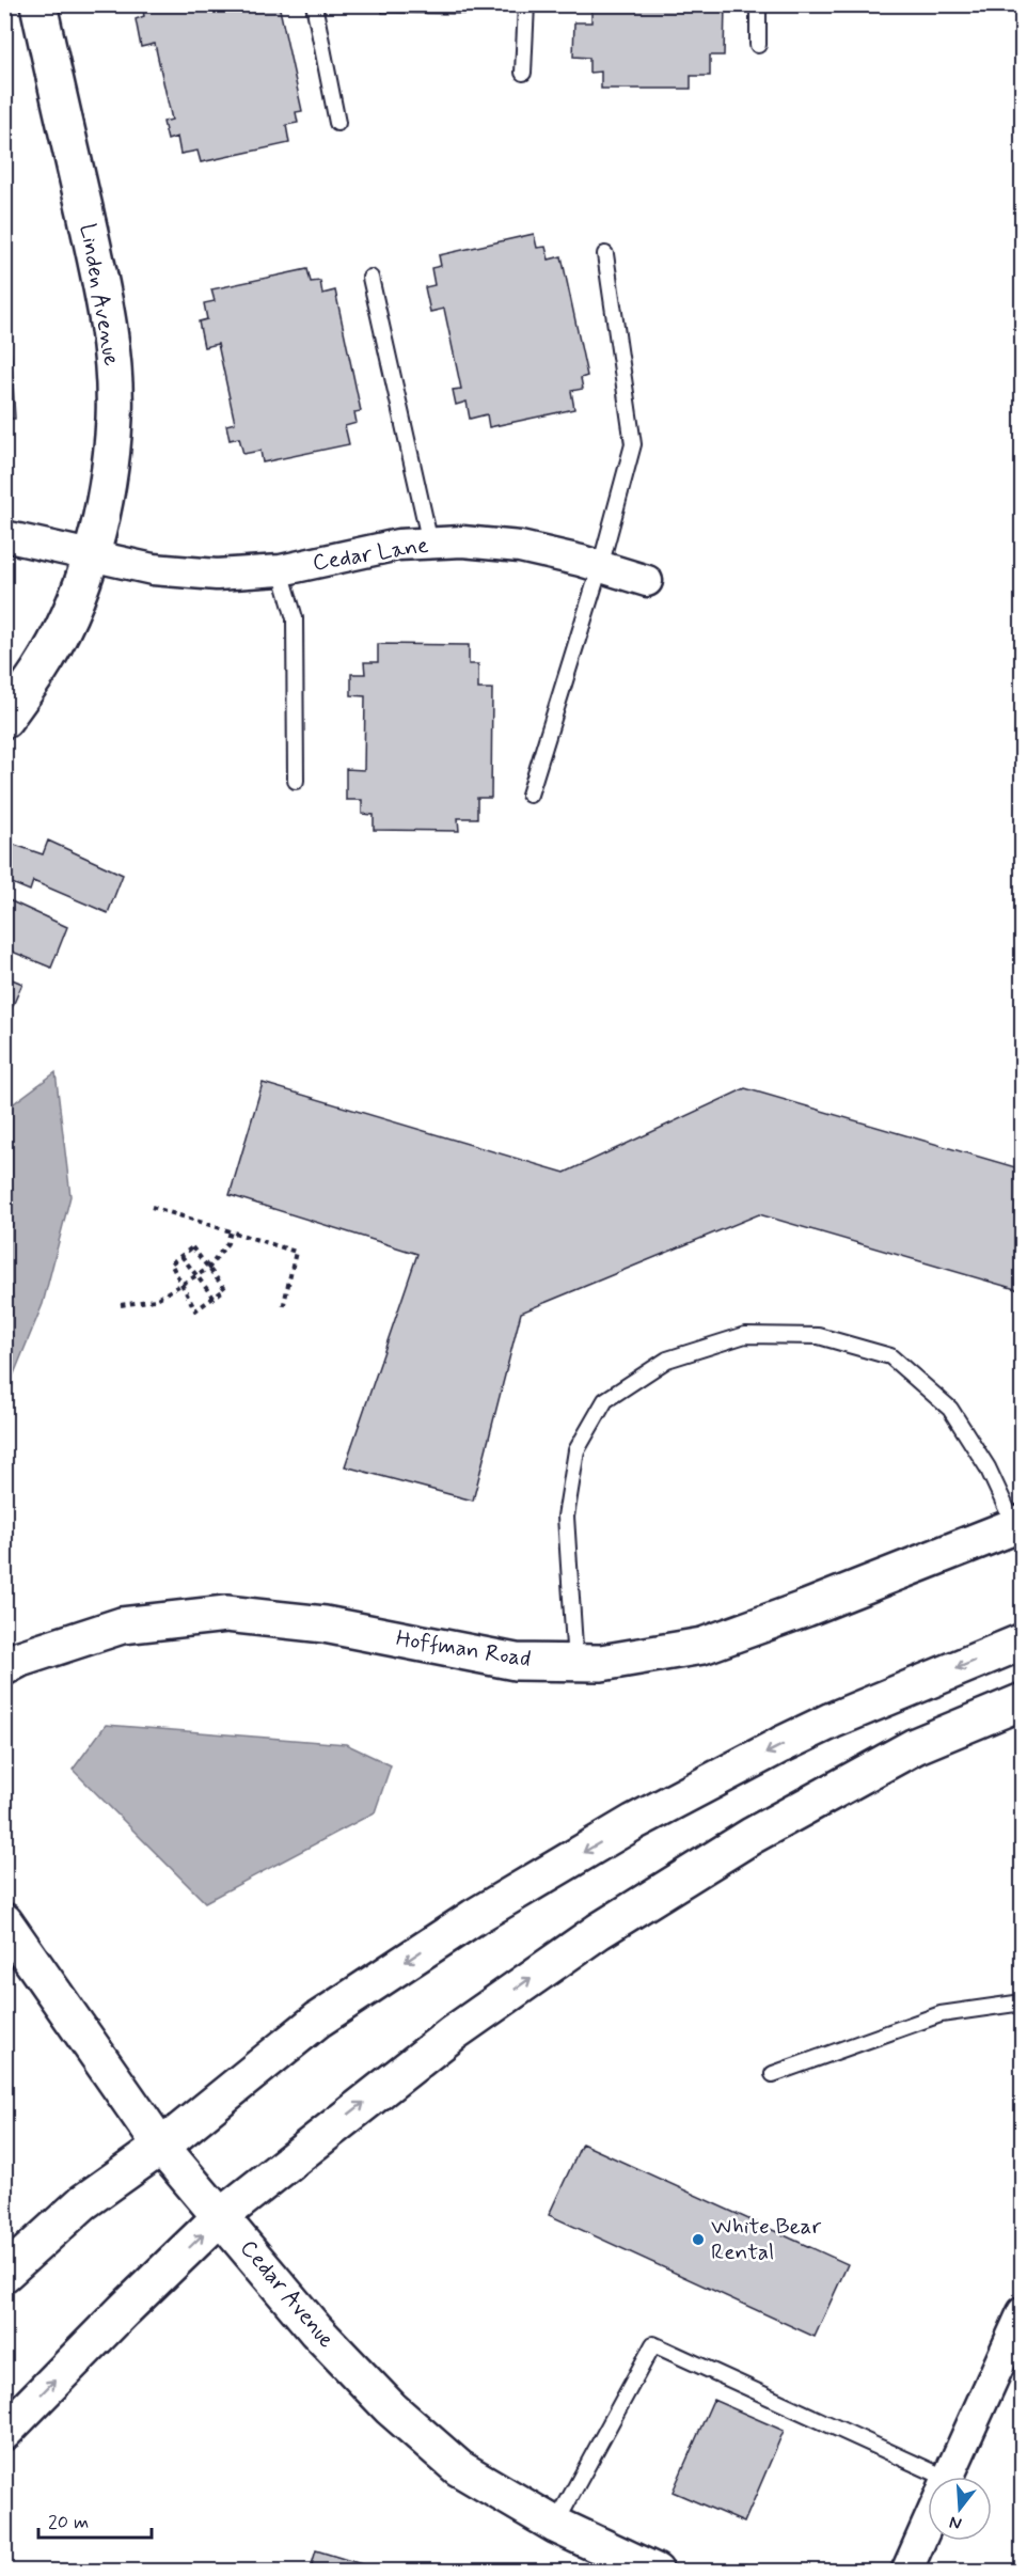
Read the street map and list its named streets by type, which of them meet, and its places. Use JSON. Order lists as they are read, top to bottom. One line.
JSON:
{"streets":{"street":["Linden Avenue","Cedar Lane","Hoffman Road","Cedar Avenue"]},"crossings":[["Linden Avenue","Cedar Lane"]],"places":["White Bear Rental"],"scale_bar":"20 m","north":"bottom"}
